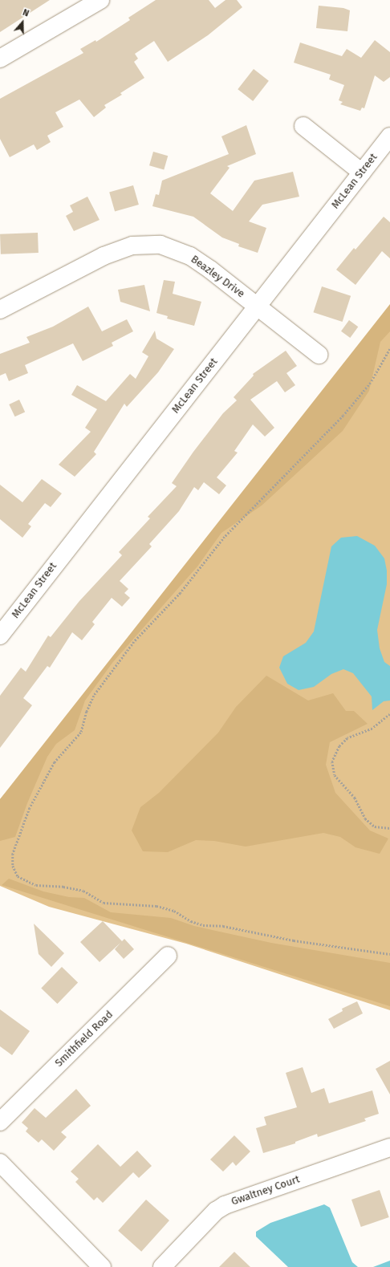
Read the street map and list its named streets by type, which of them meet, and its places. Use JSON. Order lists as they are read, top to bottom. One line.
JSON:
{"streets":{"street":["McLean Street","Beazley Drive","Smithfield Road","Gwaltney Court"]},"crossings":[["McLean Street","Beazley Drive"]],"north":"top"}
